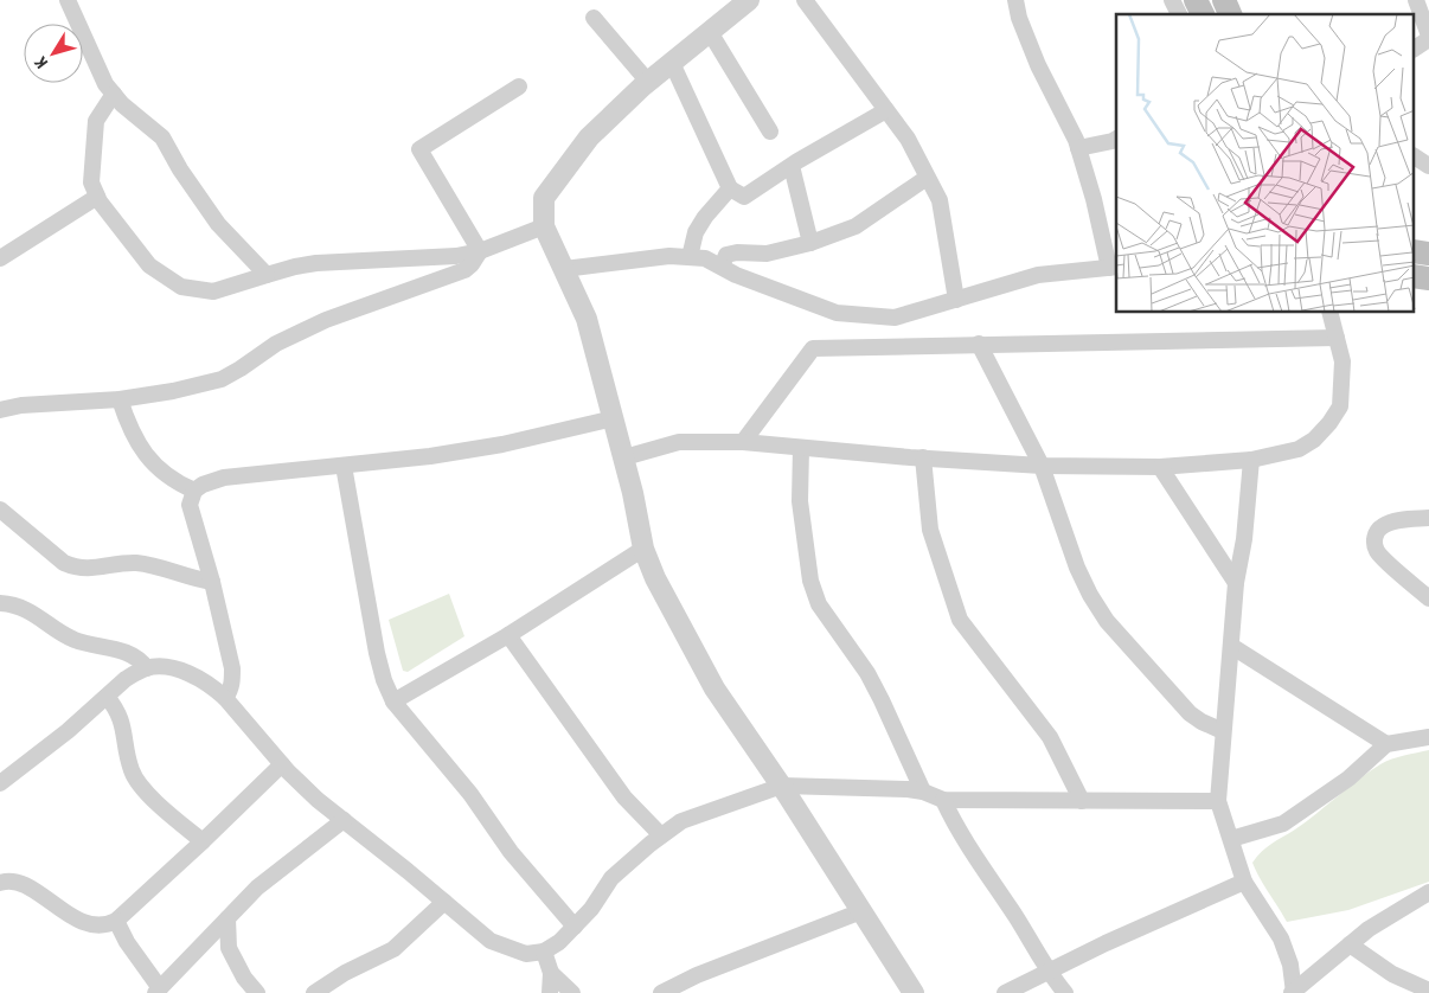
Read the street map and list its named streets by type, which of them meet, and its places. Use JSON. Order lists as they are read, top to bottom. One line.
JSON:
{"north":"bottom left"}
